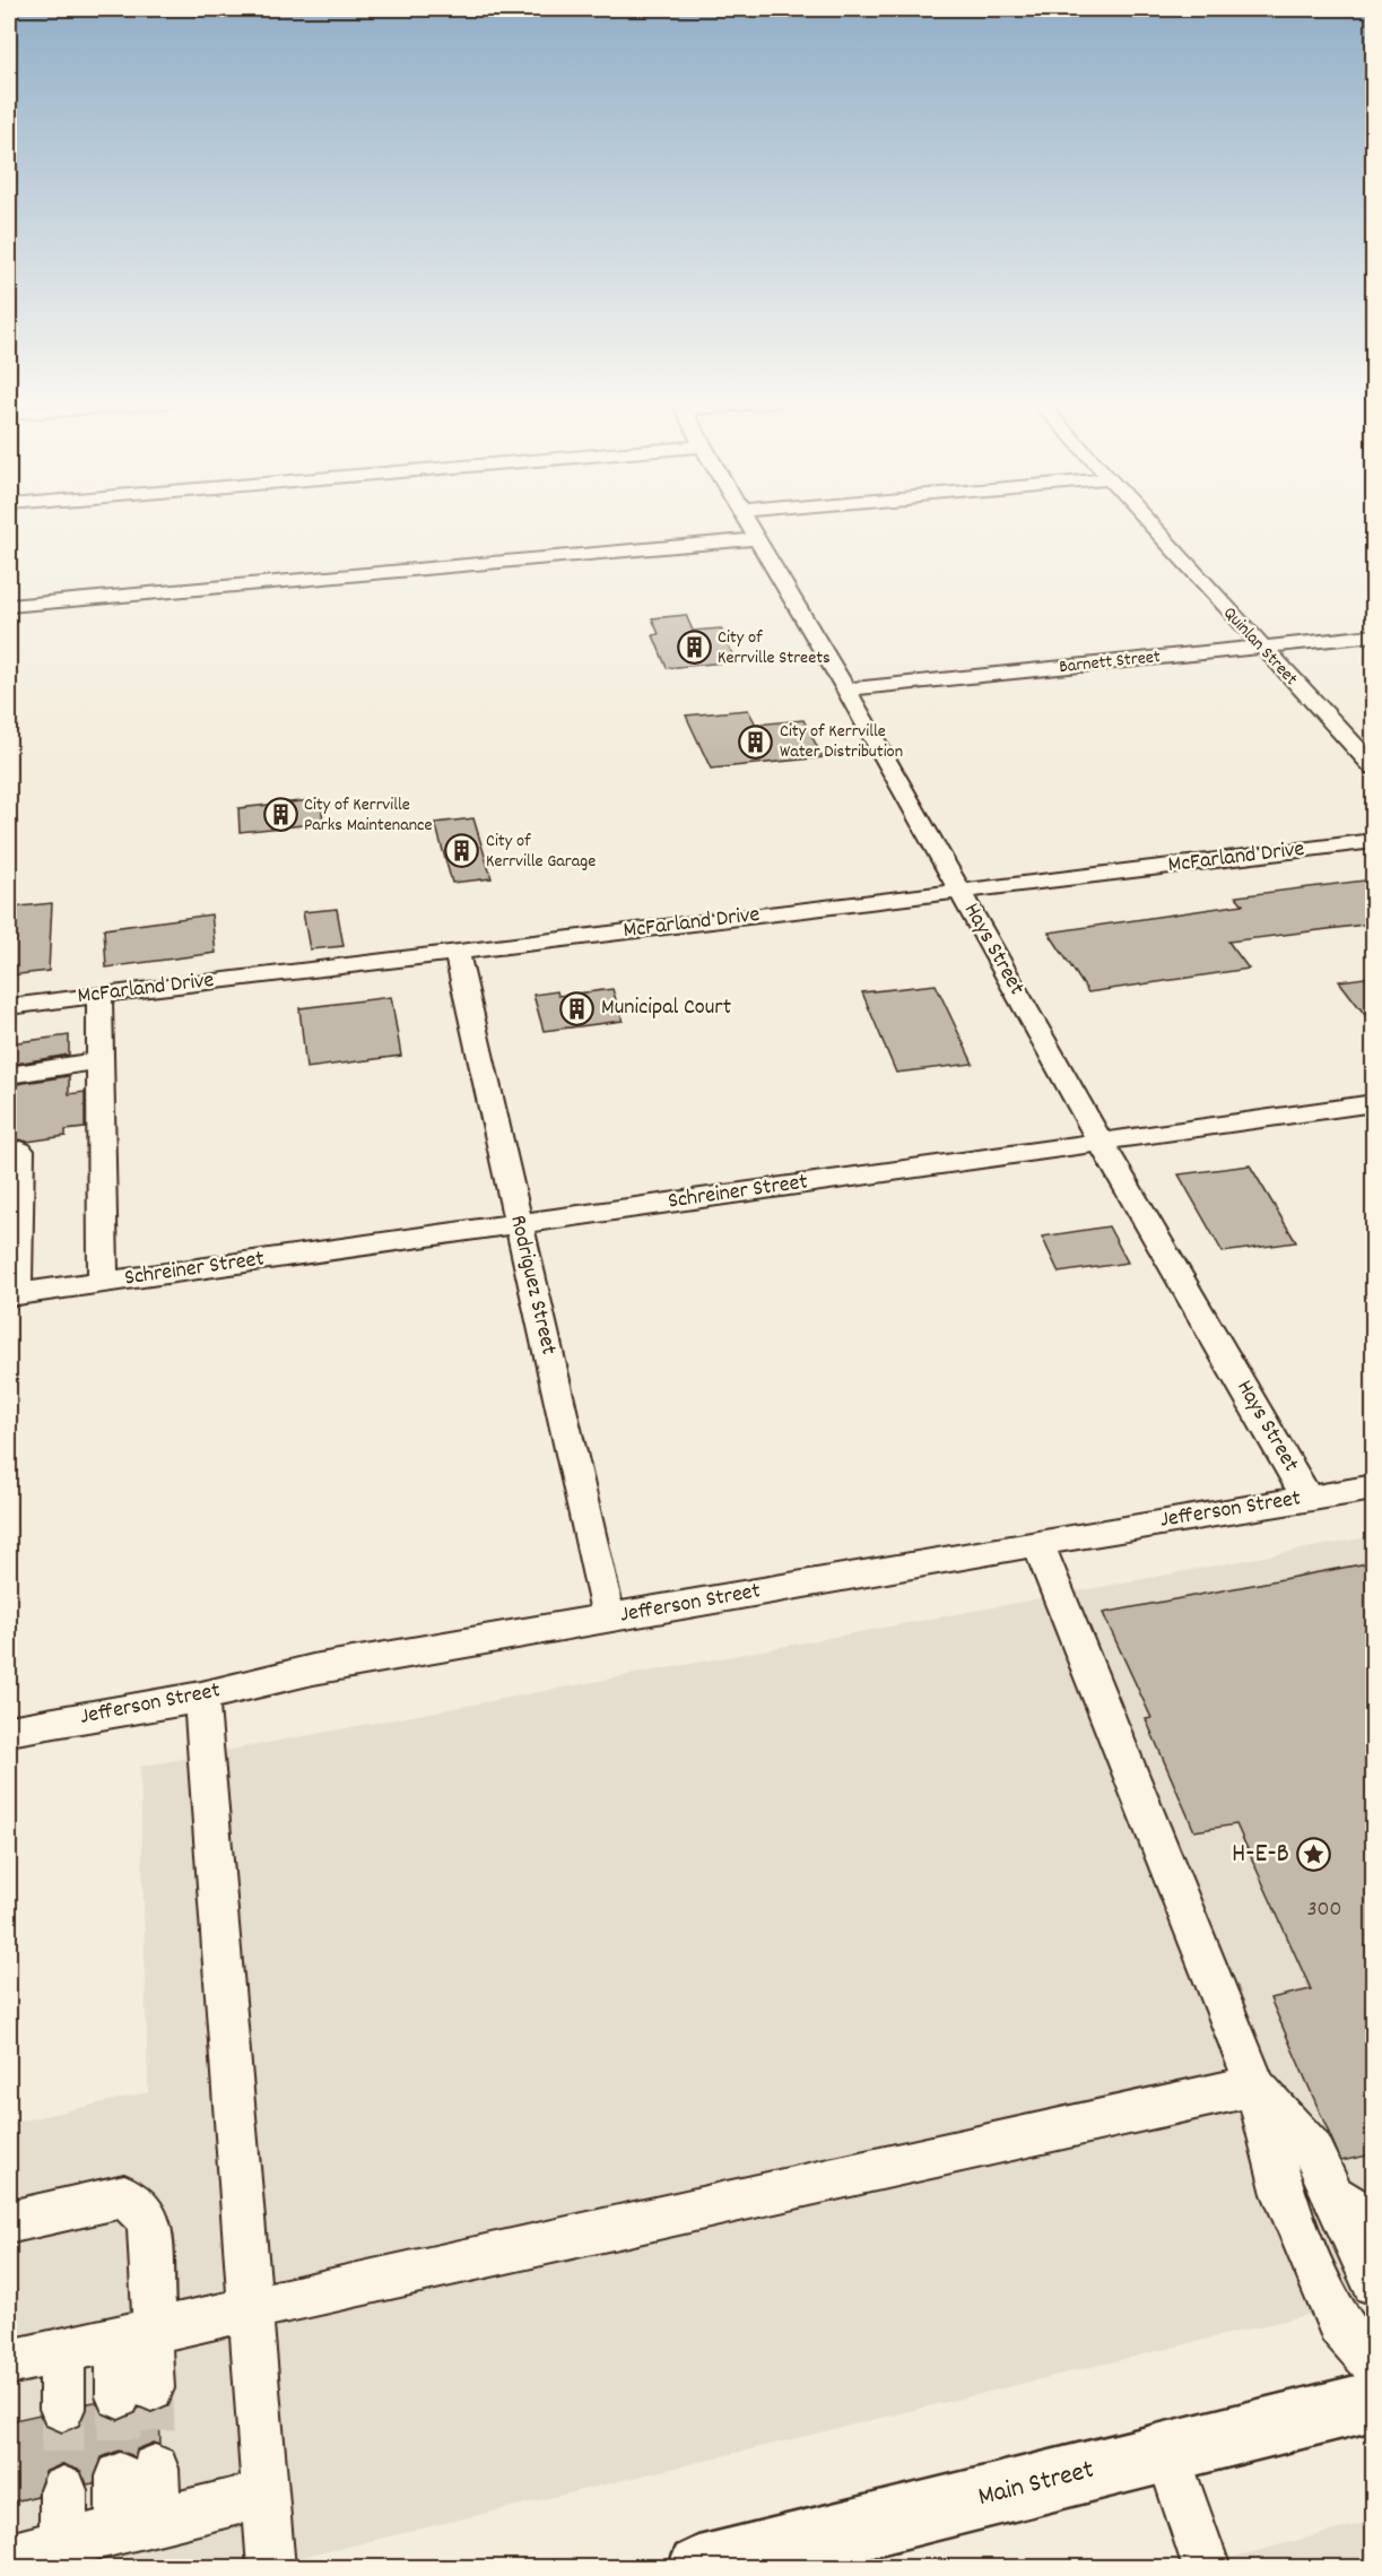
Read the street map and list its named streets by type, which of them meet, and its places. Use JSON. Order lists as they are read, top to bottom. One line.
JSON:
{"streets":{"main road":["Main Street"],"street":["Quinlan Street","Barnett Street","McFarland Drive","Hays Street","Schreiner Street","Rodriguez Street","Jefferson Street"]},"crossings":[["Quinlan Street","Barnett Street"],["Barnett Street","Hays Street"],["McFarland Drive","Hays Street"],["McFarland Drive","Rodriguez Street"],["Hays Street","Schreiner Street"],["Hays Street","Jefferson Street"],["Schreiner Street","Rodriguez Street"],["Rodriguez Street","Jefferson Street"]],"places":{"building":["City of Kerrville Streets","City of Kerrville Water Distribution","City of Kerrville Parks Maintenance","City of Kerrville Garage","Municipal Court"],"place":["H-E-B"]},"house_numbers":["300"]}
